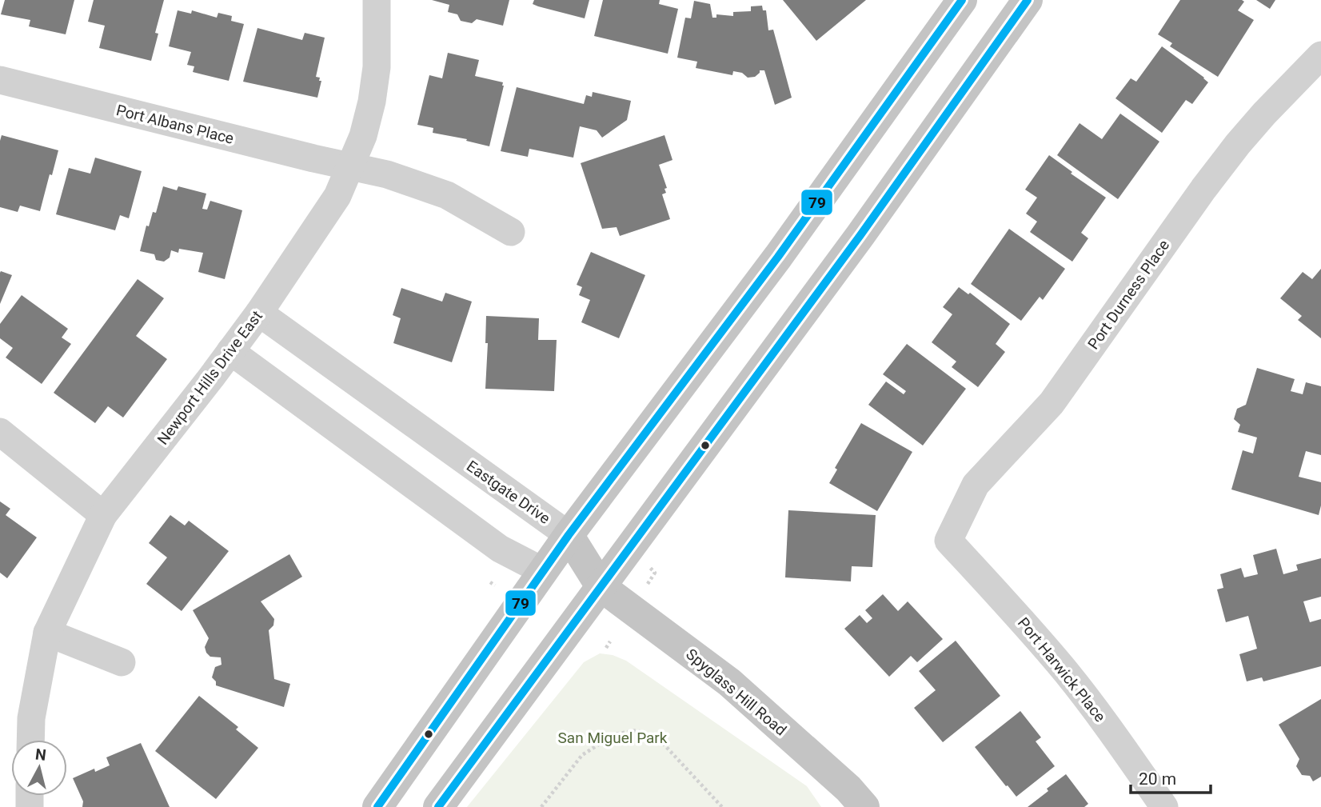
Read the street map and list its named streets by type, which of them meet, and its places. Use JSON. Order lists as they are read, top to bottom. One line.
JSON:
{"streets":{"main road":["Eastgate Drive","Spyglass Hill Road"],"street":["Port Albans Place","Port Durness Place","Newport Hills Drive East","Port Harwick Place"]},"crossings":[["Port Albans Place","Newport Hills Drive East"],["Port Durness Place","Port Harwick Place"],["Newport Hills Drive East","Eastgate Drive"],["Eastgate Drive","Spyglass Hill Road"]],"parks":["San Miguel Park"],"lines":["transit line 79"],"scale_bar":"20 m","north":"top"}
